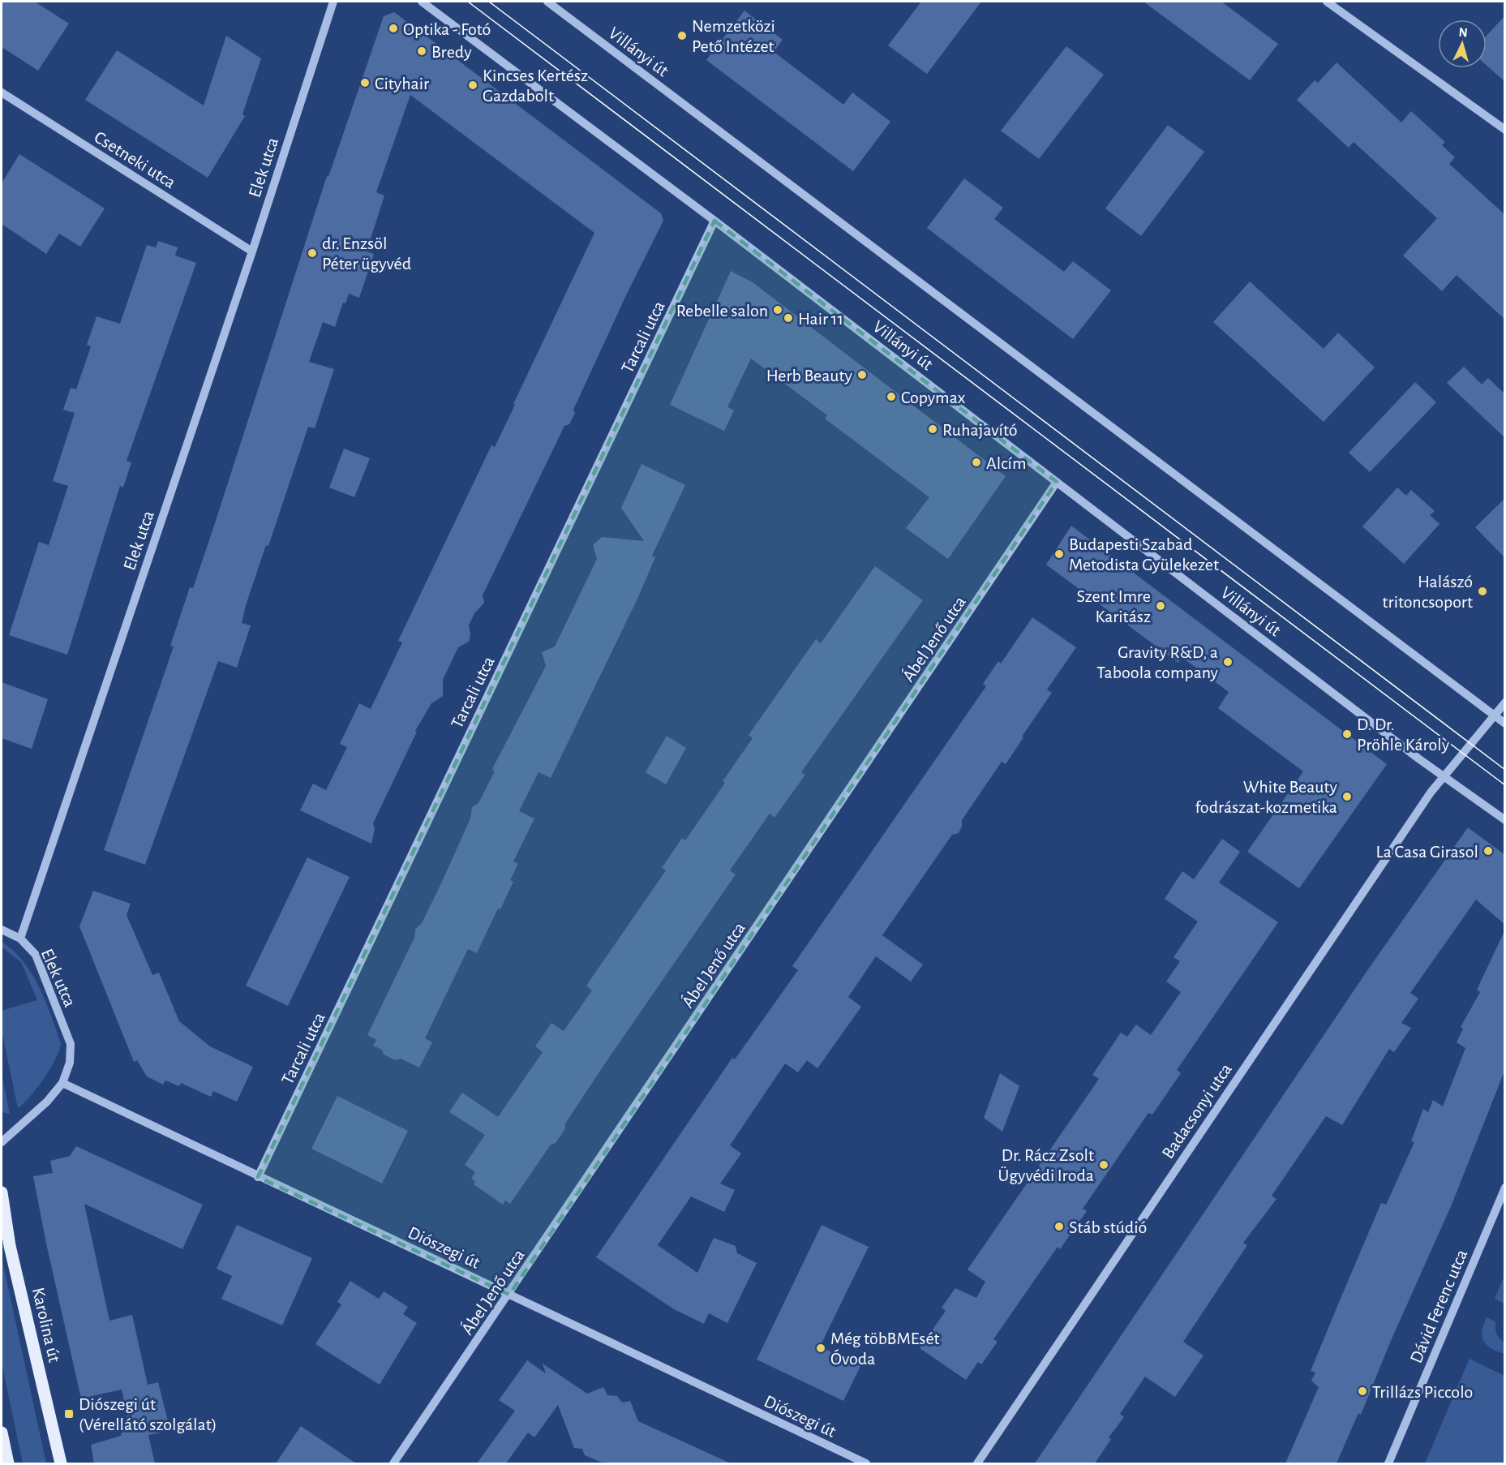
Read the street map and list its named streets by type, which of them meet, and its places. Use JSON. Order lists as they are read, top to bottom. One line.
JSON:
{"streets":{"main road":["Karolina út"],"street":["Villányi út","Csetneki utca","Elek utca","Tarcali utca","Ábel Jenő utca","Badacsonyi utca","Diószegi út","Dávid Ferenc utca"]},"crossings":[["Villányi út","Tarcali utca"],["Villányi út","Ábel Jenő utca"],["Villányi út","Badacsonyi utca"],["Csetneki utca","Elek utca"],["Elek utca","Diószegi út"],["Tarcali utca","Diószegi út"],["Ábel Jenő utca","Diószegi út"]],"places":{"other":["Optika - Fotó","Nemzetközi Pető Intézet","Bredy","Cityhair","Kincses Kertész Gazdabolt","dr. Enzsöl Péter ügyvéd","Rebelle salon","Hair 11","Herb Beauty","Copymax","Ruhajavító","Alcím","Budapesti Szabad Metodista Gyülekezet","Halászó tritoncsoport","Szent Imre Karitász","Gravity R&D, a Taboola company","D. Dr. Pröhle Károly","White Beauty fodrászat-kozmetika","La Casa Girasol","Dr. Rácz Zsolt Ügyvédi Iroda","Stáb stúdió","Még töbBMEsét Óvoda","Trillázs Piccolo"],"transit":["Diószegi út (Vérellátó szolgálat)"]},"north":"top"}
